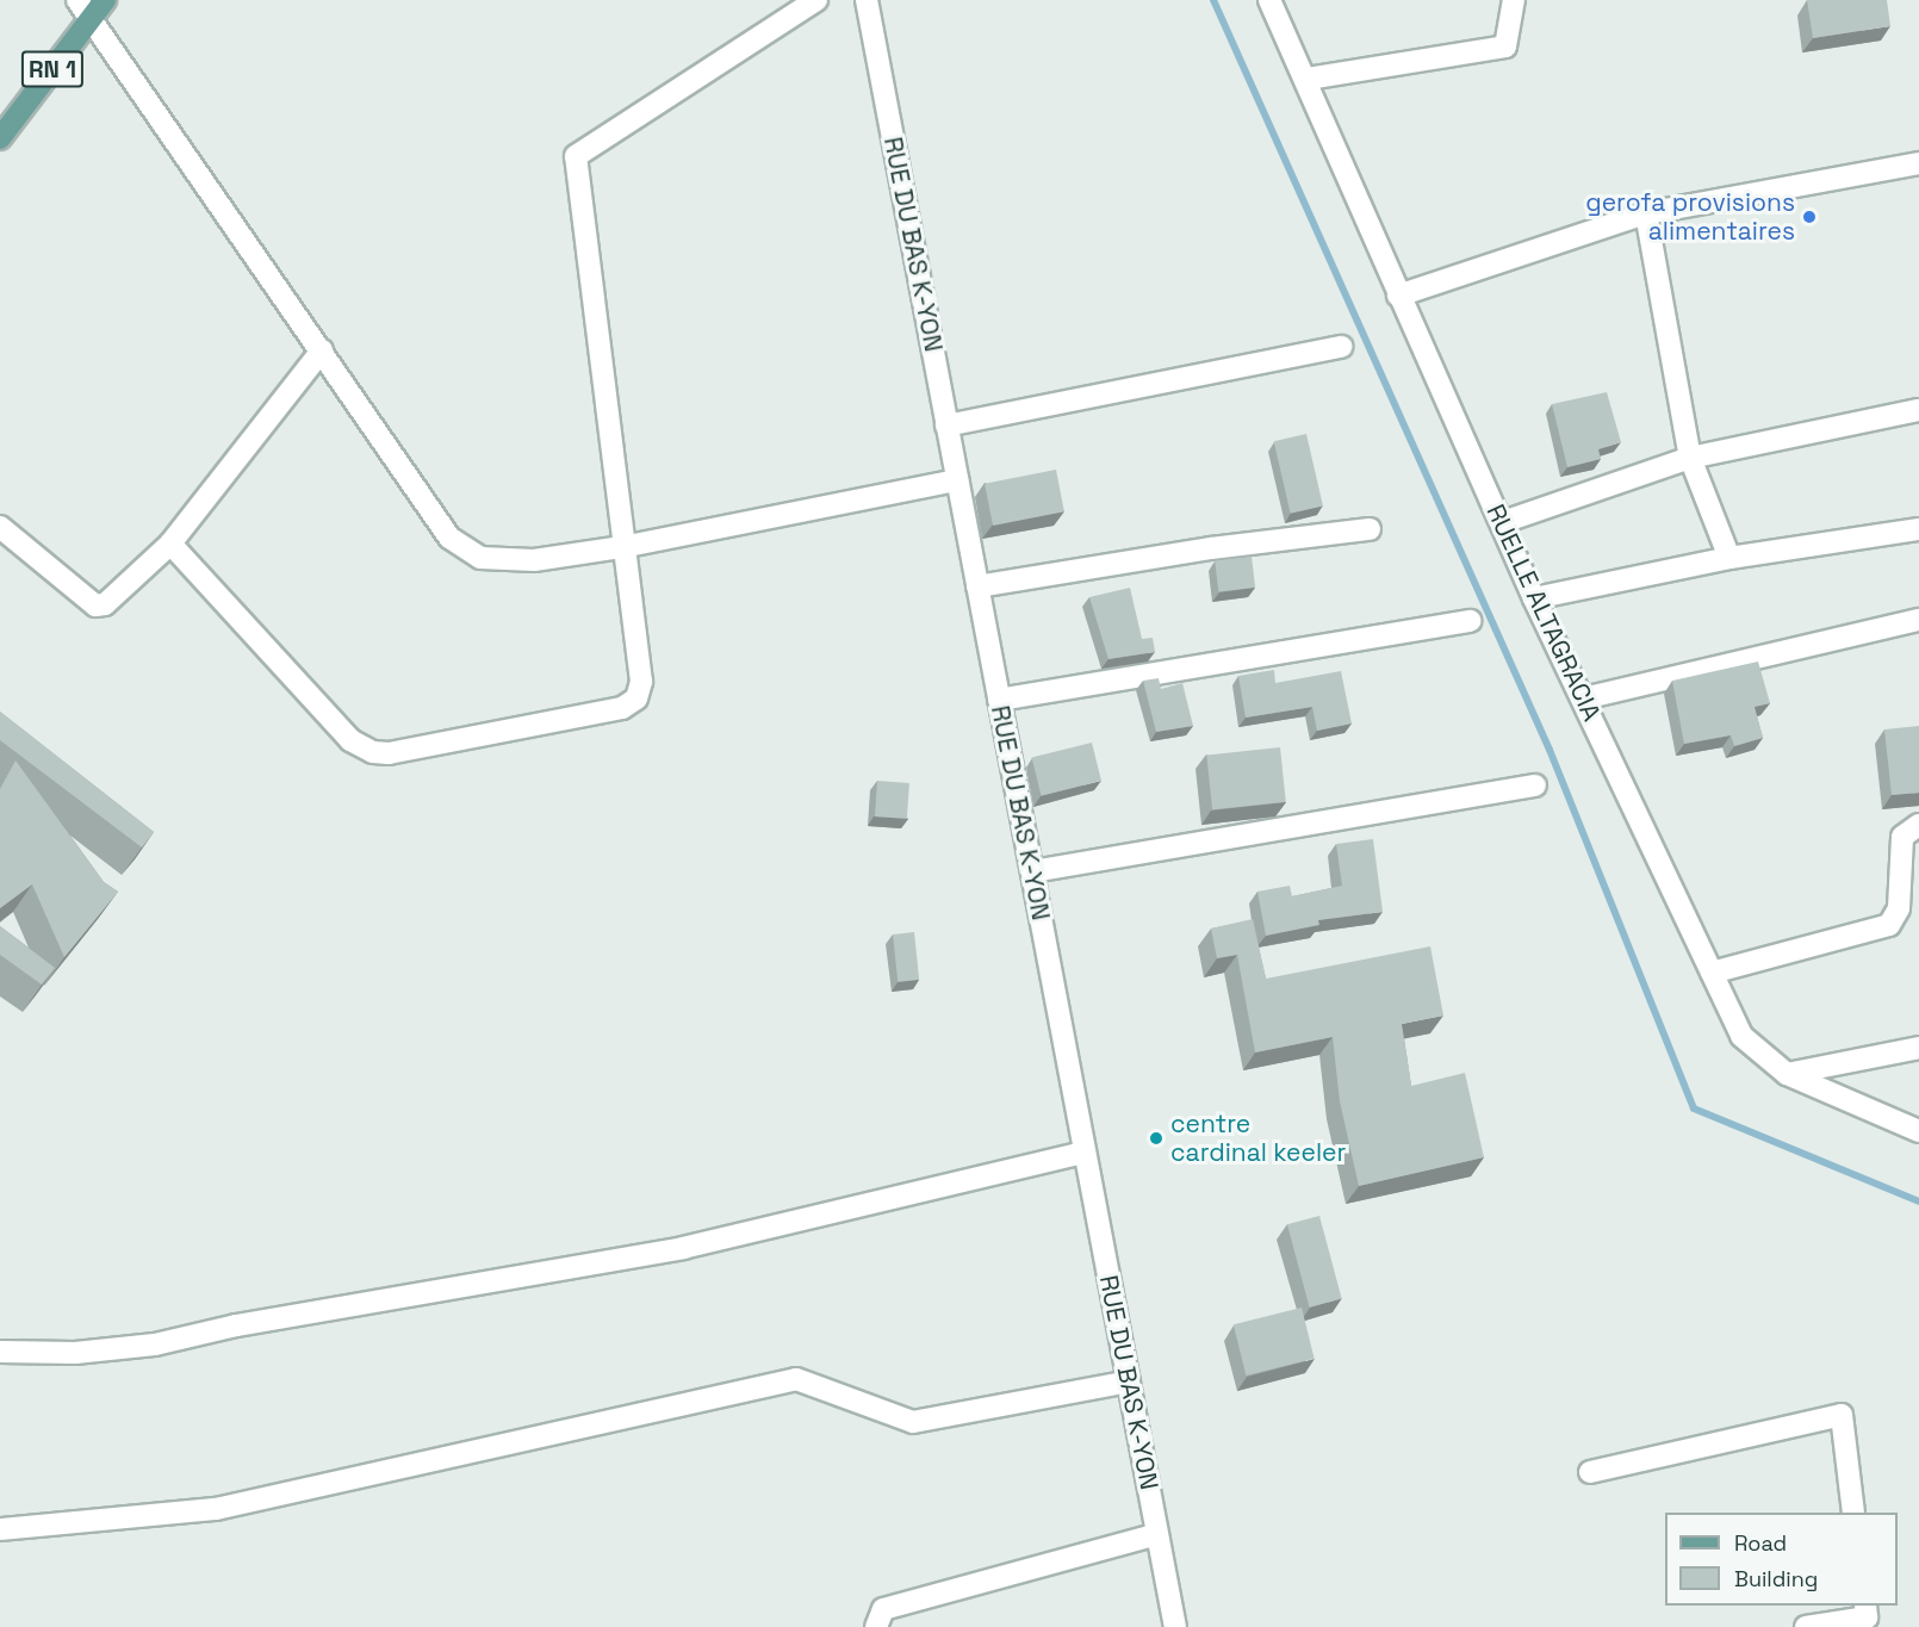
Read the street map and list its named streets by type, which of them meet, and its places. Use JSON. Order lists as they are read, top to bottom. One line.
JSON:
{"streets":{"main road":["RN 1"],"street":["RUE DU BAS K-YON","RUELLE ALTAGRACIA"]},"places":["gerofa provisions alimentaires","centre cardinal keeler"],"legend":["Road","Building"]}
